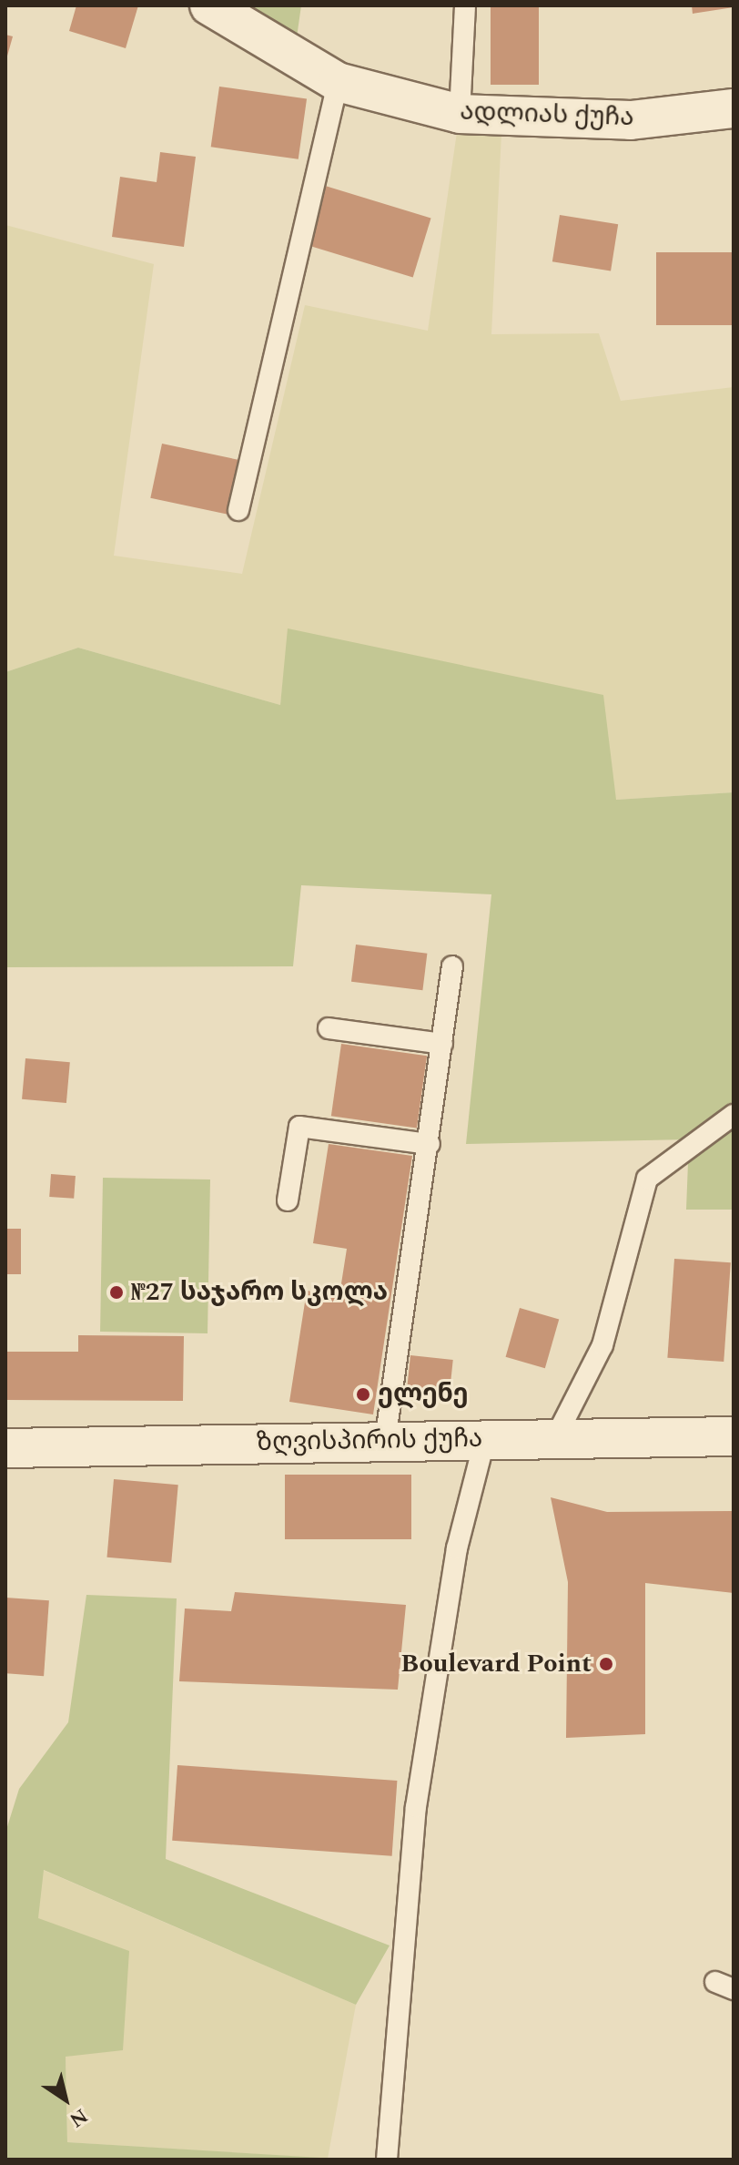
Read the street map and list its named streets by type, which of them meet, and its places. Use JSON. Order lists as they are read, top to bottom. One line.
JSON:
{"streets":{"street":["ადლიას ქუჩა","ზღვისპირის ქუჩა"]},"places":["№27 საჯარო სკოლა","ელენე","Boulevard Point"],"north":"bottom right"}
